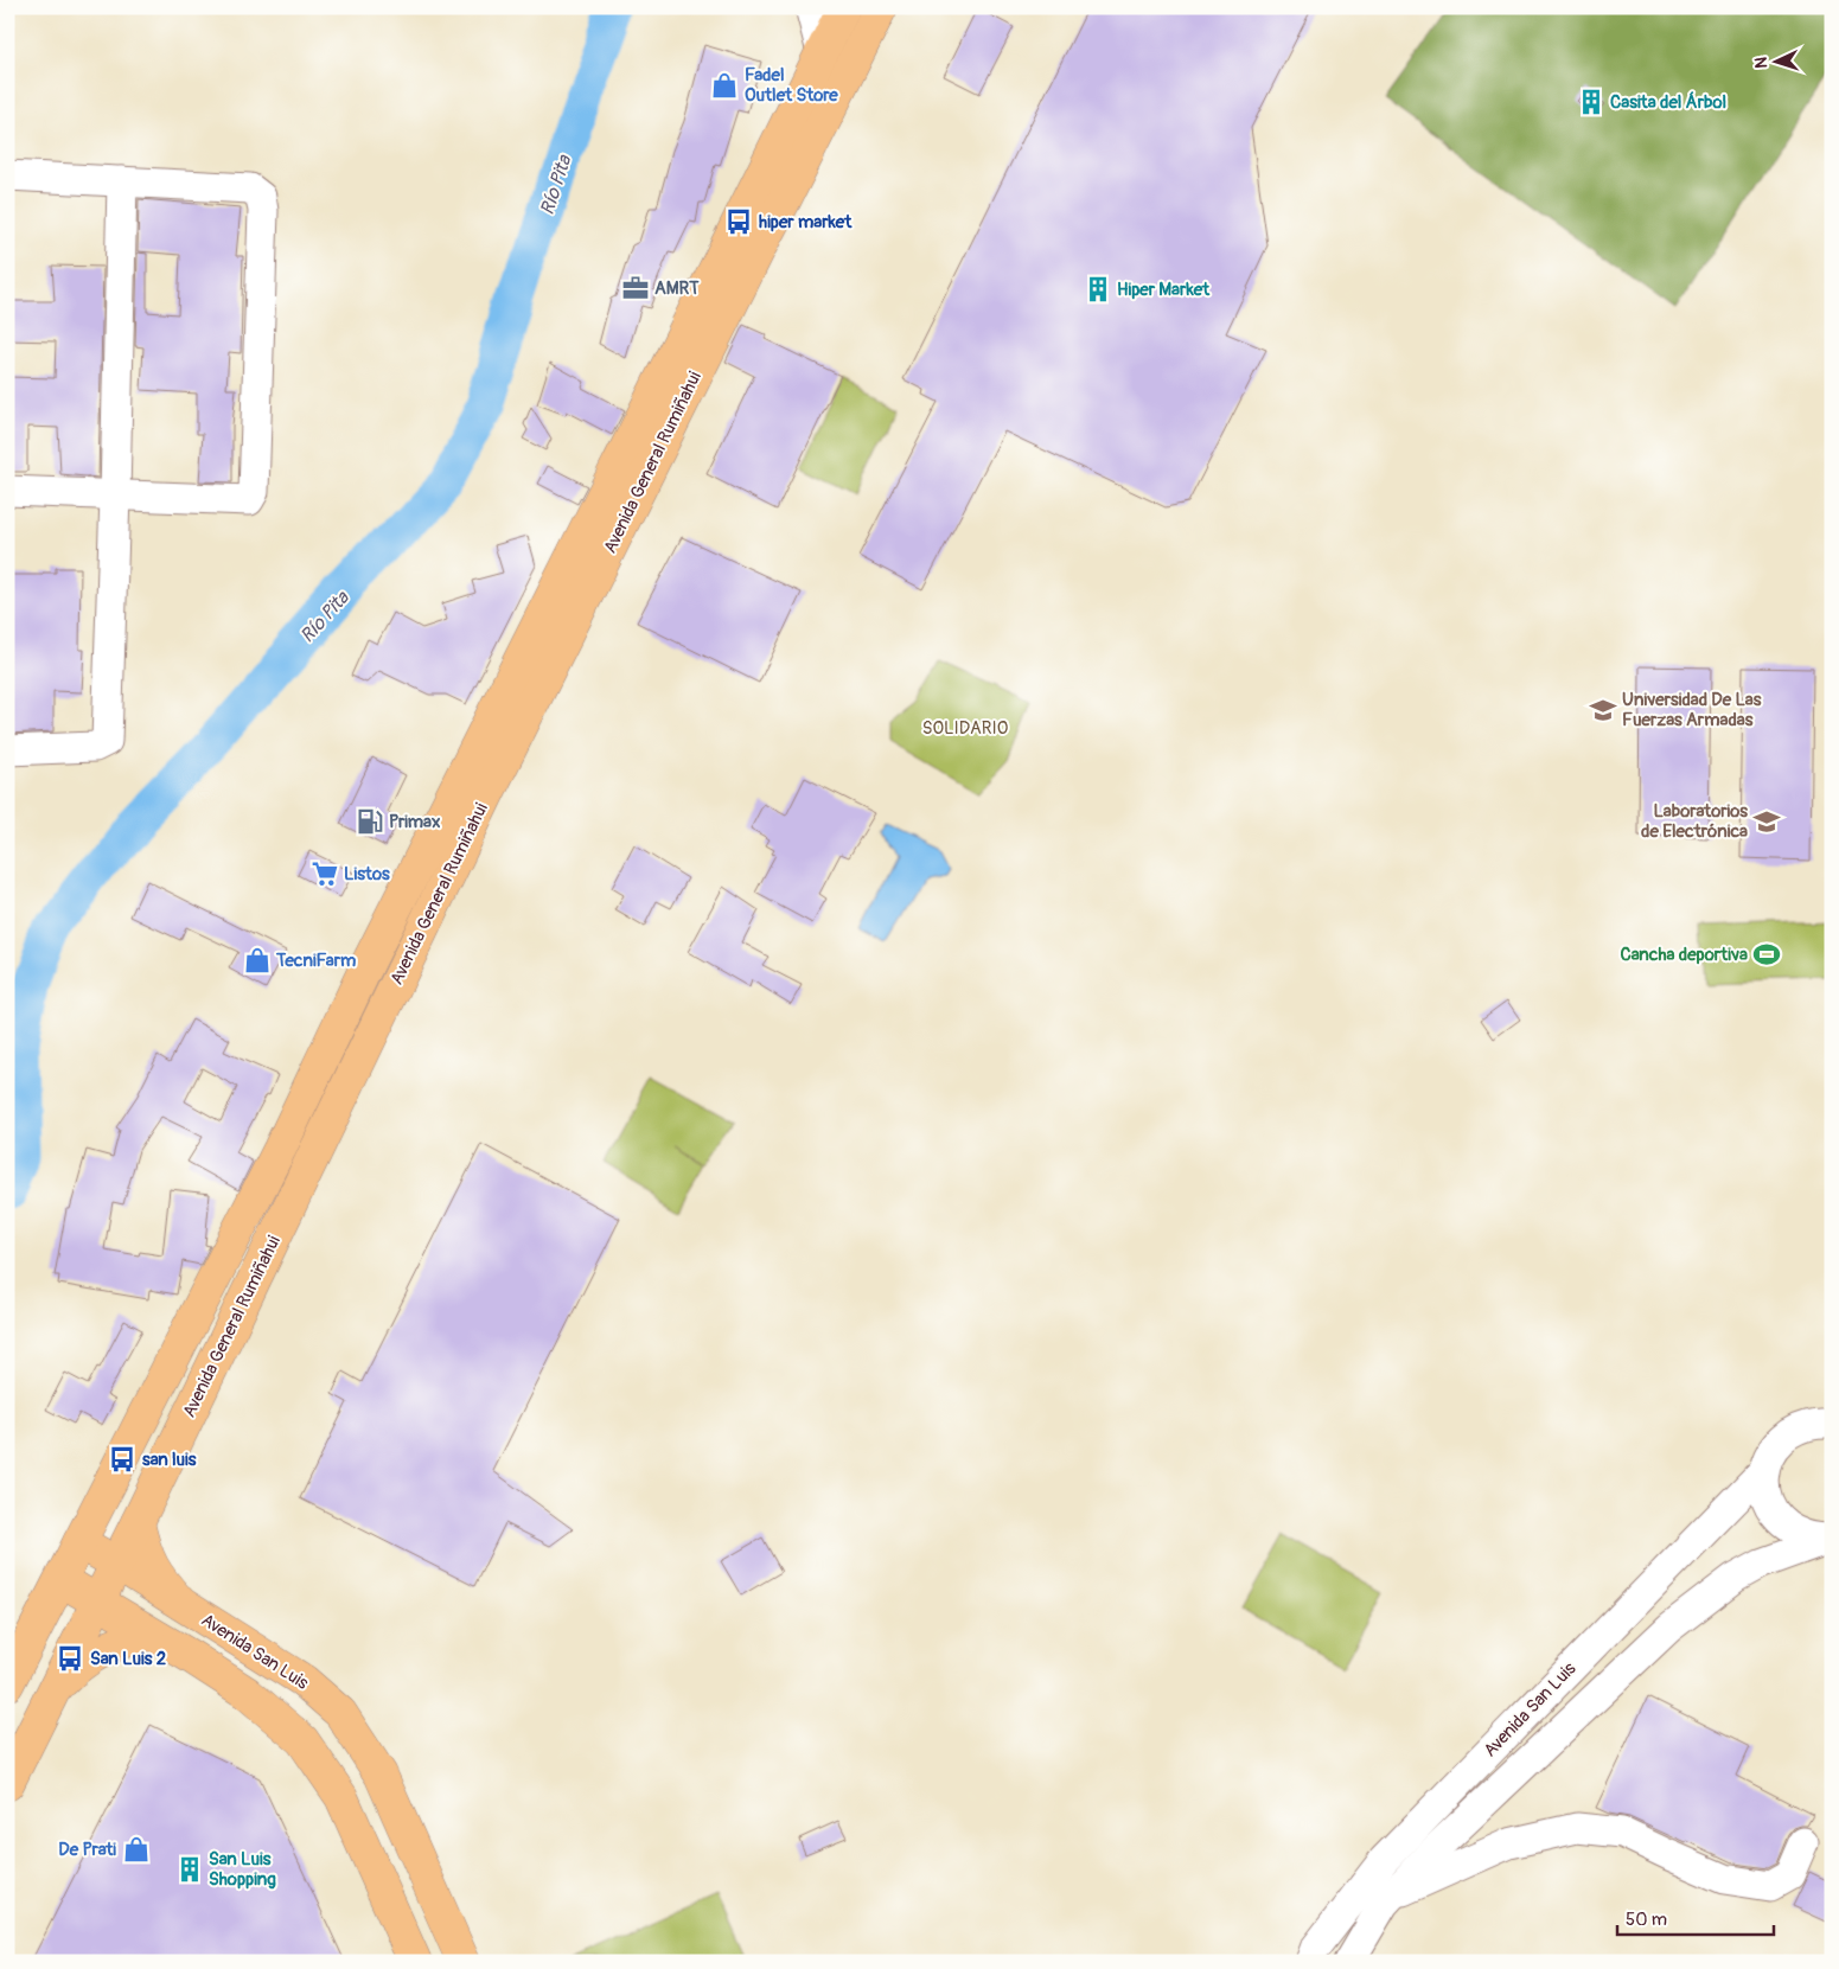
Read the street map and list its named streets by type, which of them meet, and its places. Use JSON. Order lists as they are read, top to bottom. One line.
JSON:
{"streets":{"main road":["Avenida General Rumiñahui","Avenida San Luis"]},"crossings":[["Avenida General Rumiñahui","Avenida San Luis"]],"water":["Río Pita"],"parks":["SOLIDARIO"],"places":{"shop":["Fadel Outlet Store","TecniFarm","De Prati"],"building":["Casita del Árbol","Hiper Market","San Luis Shopping"],"bus stop":["hiper market","san luis","San Luis 2"],"office":["AMRT"],"school or university":["Universidad De Las Fuerzas Armadas","Laboratorios de Electrónica"],"fuel station":["Primax"],"supermarket":["Listos"],"sports":["Cancha deportiva"]},"scale_bar":"50 m","north":"left"}
